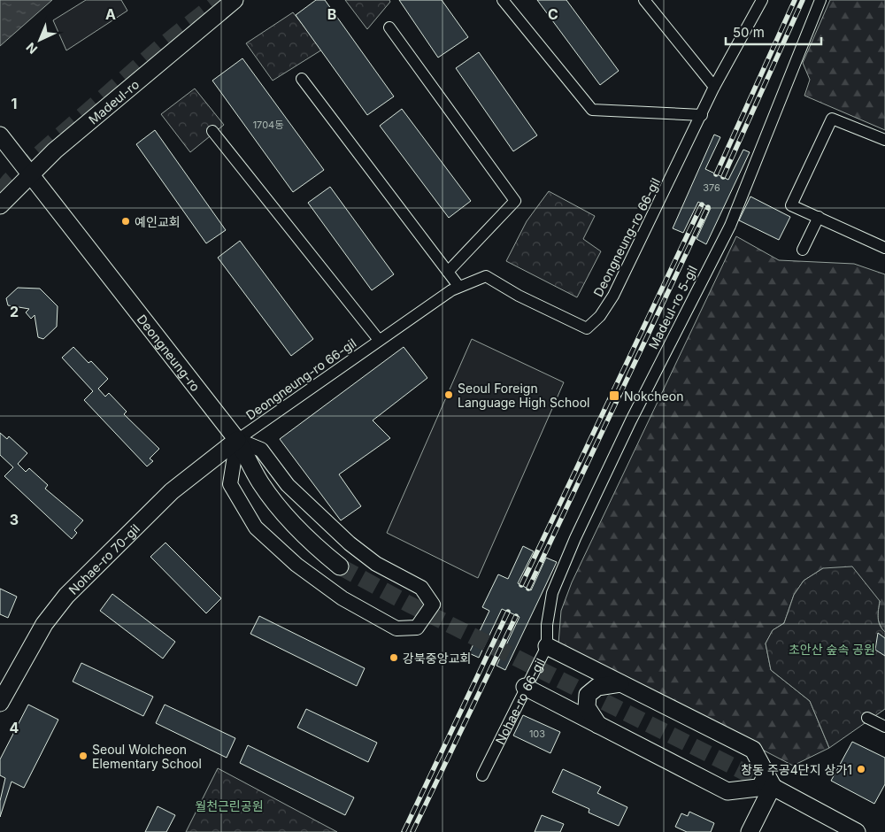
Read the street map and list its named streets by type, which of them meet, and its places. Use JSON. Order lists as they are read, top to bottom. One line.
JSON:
{"streets":{"main road":["Madeul-ro","Deongneung-ro","Nohae-ro 70-gil"],"street":["Deongneung-ro 66-gil","Madeul-ro 5-gil","Nohae-ro 66-gil"]},"crossings":[["Madeul-ro","Deongneung-ro"],["Deongneung-ro 66-gil","Deongneung-ro"],["Deongneung-ro 66-gil","Nohae-ro 70-gil"],["Madeul-ro 5-gil","Nohae-ro 66-gil"],["Deongneung-ro","Nohae-ro 70-gil"]],"parks":["초안산 숲속 공원","월천근린공원"],"places":{"other":["예인교회","Seoul Foreign Language High School","강북중앙교회","Seoul Wolcheon Elementary School","창동 주공4단지 상가1"],"transit":["Nokcheon"]},"house_numbers":["1704동","376","103"],"scale_bar":"50 m","north":"bottom left","grid":{"columns":["A","B","C"],"rows":["1","2","3","4"]}}
